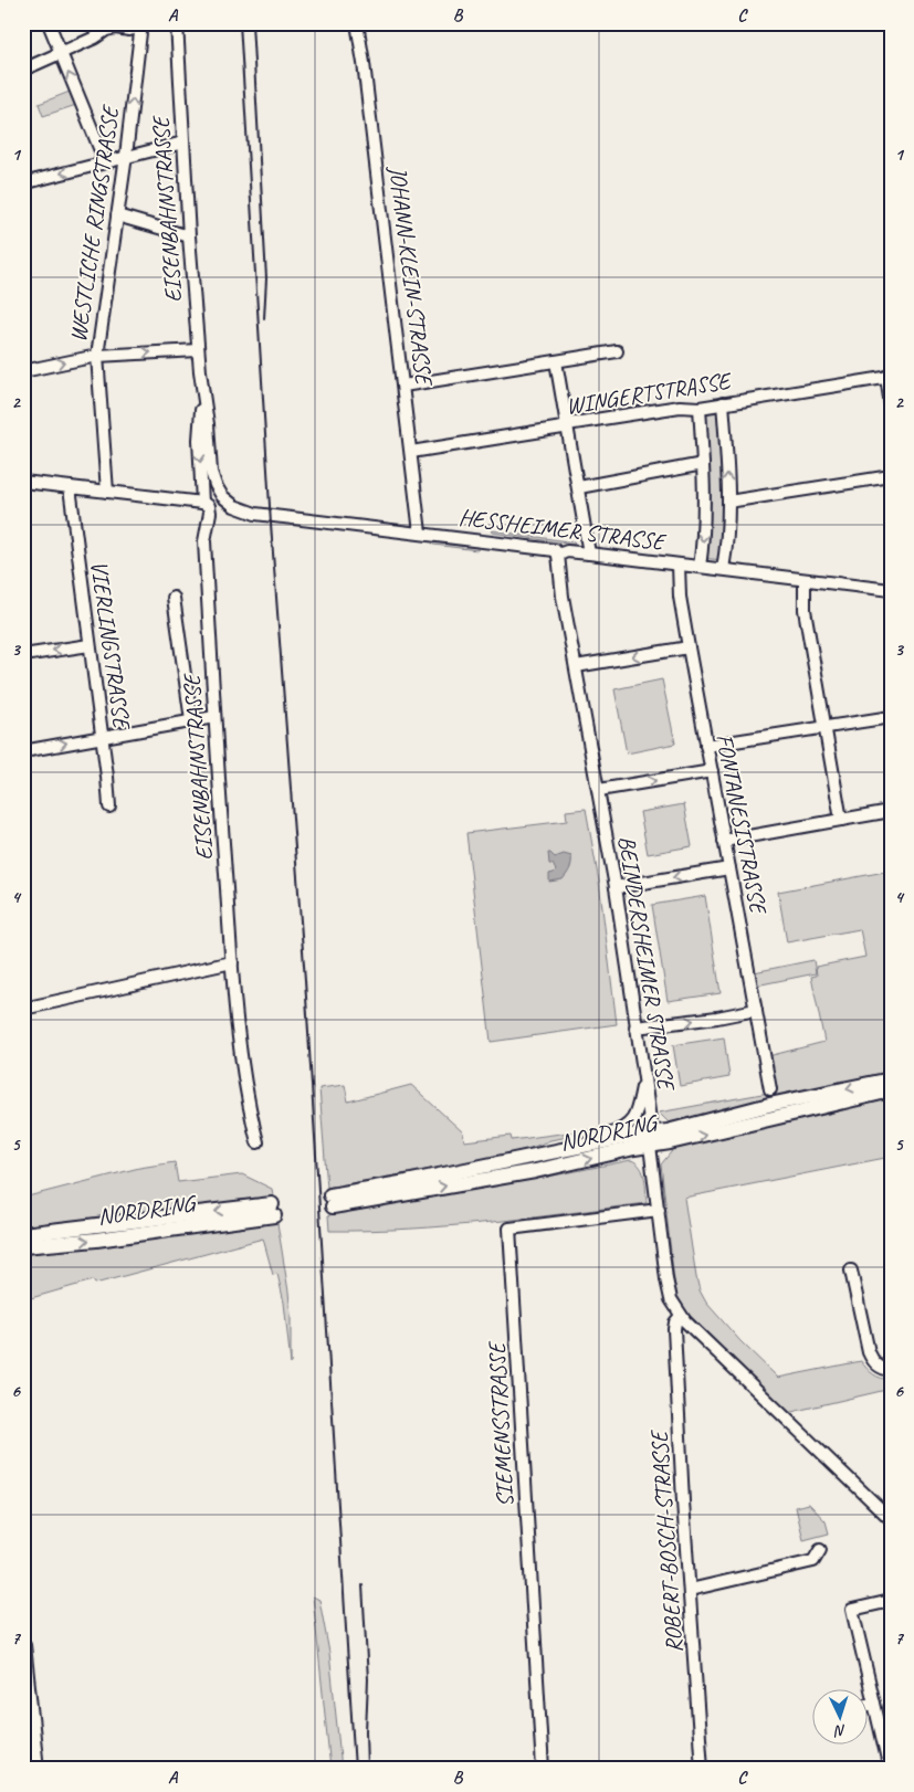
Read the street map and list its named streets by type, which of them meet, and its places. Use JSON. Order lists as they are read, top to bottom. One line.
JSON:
{"streets":{"main road":["NORDRING"],"street":["EISENBAHNSTRASSE","WESTLICHE RINGSTRASSE","JOHANN-KLEIN-STRASSE","WINGERTSTRASSE","HESSHEIMER STRASSE","VIERLINGSTRASSE","FONTANESISTRASSE","BEINDERSHEIMER STRASSE","SIEMENSSTRASSE","ROBERT-BOSCH-STRASSE"]},"crossings":[["EISENBAHNSTRASSE","HESSHEIMER STRASSE"],["JOHANN-KLEIN-STRASSE","WINGERTSTRASSE"],["JOHANN-KLEIN-STRASSE","HESSHEIMER STRASSE"],["HESSHEIMER STRASSE","FONTANESISTRASSE"],["HESSHEIMER STRASSE","BEINDERSHEIMER STRASSE"],["BEINDERSHEIMER STRASSE","NORDRING"],["BEINDERSHEIMER STRASSE","SIEMENSSTRASSE"],["BEINDERSHEIMER STRASSE","ROBERT-BOSCH-STRASSE"]],"one_way":["WESTLICHE RINGSTRASSE"],"north":"bottom","grid":{"columns":["A","B","C"],"rows":["1","2","3","4","5","6","7"]}}
